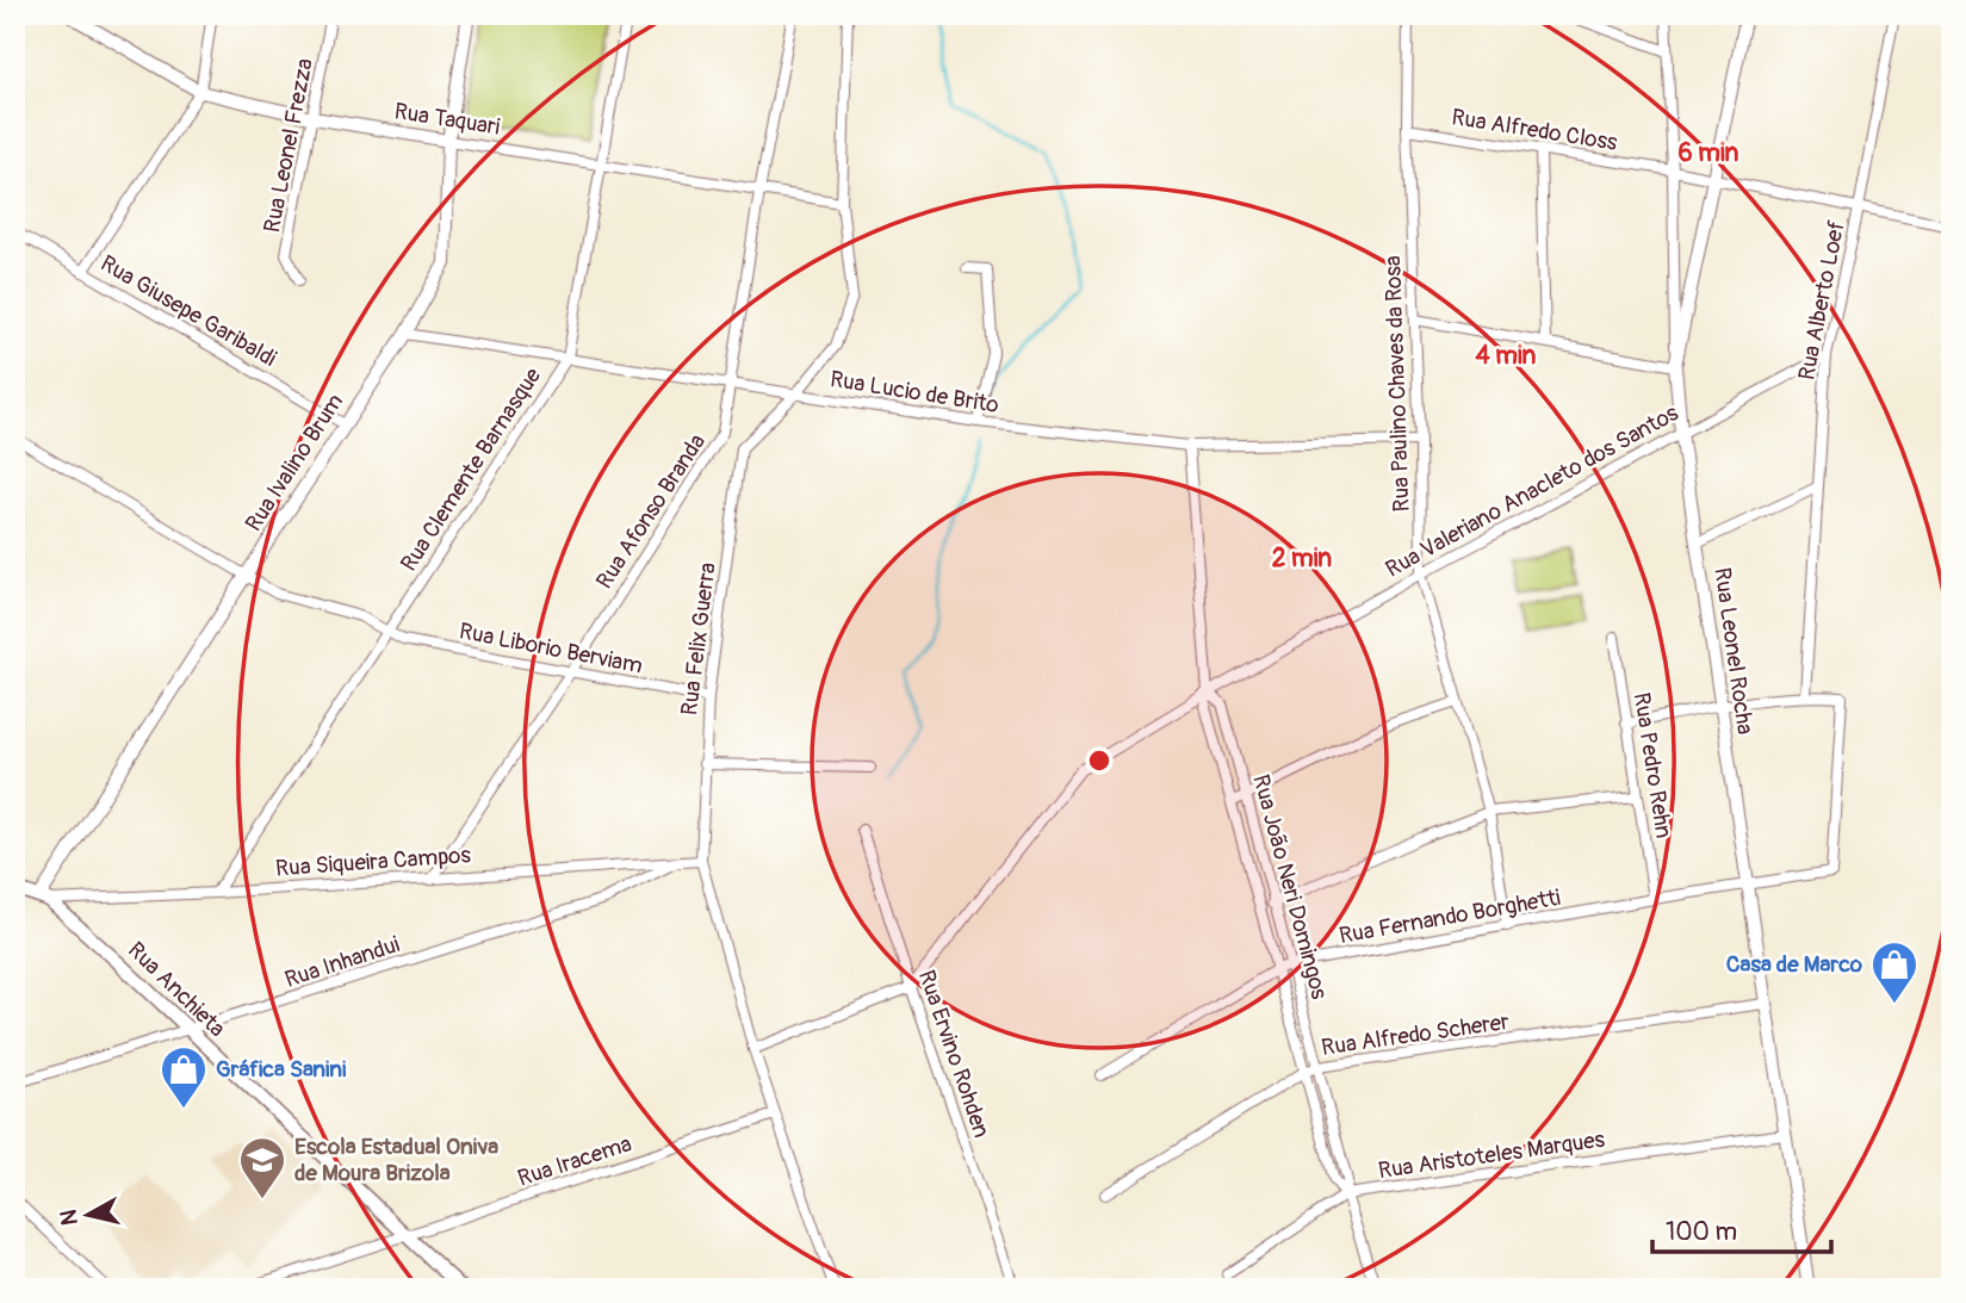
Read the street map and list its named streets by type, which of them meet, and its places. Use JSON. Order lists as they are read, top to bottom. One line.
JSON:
{"streets":{"main road":["Rua Siqueira Campos","Rua Anchieta"],"street":["Rua Taquari","Rua Alfredo Closs","Rua Leonel Frezza","Rua Alberto Loef","Rua Giusepe Garibaldi","Rua Paulino Chaves da Rosa","Rua Lucio de Brito","Rua Ivalino Brum","Rua Clemente Barnasque","Rua Valeriano Anacleto dos Santos","Rua Afonso Branda","Rua Felix Guerra","Rua Liborio Berviam","Rua Leonel Rocha","Rua Pedro Rehn","Rua João Neri Domingos","Rua Fernando Borghetti","Rua Inhandui","Rua Alfredo Scherer","Rua Ervino Rohden","Rua Aristoteles Marques","Rua Iracema"]},"crossings":[["Rua Taquari","Rua Leonel Frezza"],["Rua Taquari","Rua Ivalino Brum"],["Rua Taquari","Rua Clemente Barnasque"],["Rua Taquari","Rua Afonso Branda"],["Rua Taquari","Rua Felix Guerra"],["Rua Alfredo Closs","Rua Alberto Loef"],["Rua Alfredo Closs","Rua Paulino Chaves da Rosa"],["Rua Alfredo Closs","Rua Leonel Rocha"],["Rua Alberto Loef","Rua Valeriano Anacleto dos Santos"],["Rua Alberto Loef","Rua Fernando Borghetti"],["Rua Giusepe Garibaldi","Rua Ivalino Brum"],["Rua Paulino Chaves da Rosa","Rua Lucio de Brito"],["Rua Paulino Chaves da Rosa","Rua Valeriano Anacleto dos Santos"],["Rua Paulino Chaves da Rosa","Rua Fernando Borghetti"],["Rua Lucio de Brito","Rua Ivalino Brum"],["Rua Lucio de Brito","Rua Clemente Barnasque"],["Rua Lucio de Brito","Rua Afonso Branda"],["Rua Lucio de Brito","Rua Felix Guerra"],["Rua Lucio de Brito","Rua João Neri Domingos"],["Rua Ivalino Brum","Rua Liborio Berviam"],["Rua Ivalino Brum","Rua Siqueira Campos"],["Rua Ivalino Brum","Rua Anchieta"],["Rua Clemente Barnasque","Rua Liborio Berviam"],["Rua Clemente Barnasque","Rua Siqueira Campos"],["Rua Valeriano Anacleto dos Santos","Rua Leonel Rocha"],["Rua Valeriano Anacleto dos Santos","Rua João Neri Domingos"],["Rua Valeriano Anacleto dos Santos","Rua Ervino Rohden"],["Rua Afonso Branda","Rua Liborio Berviam"],["Rua Afonso Branda","Rua Siqueira Campos"],["Rua Felix Guerra","Rua Liborio Berviam"],["Rua Felix Guerra","Rua Siqueira Campos"],["Rua Felix Guerra","Rua Iracema"],["Rua Leonel Rocha","Rua Fernando Borghetti"],["Rua Leonel Rocha","Rua Alfredo Scherer"],["Rua Leonel Rocha","Rua Aristoteles Marques"],["Rua Pedro Rehn","Rua Fernando Borghetti"],["Rua Siqueira Campos","Rua Inhandui"],["Rua Siqueira Campos","Rua Anchieta"],["Rua João Neri Domingos","Rua Fernando Borghetti"],["Rua João Neri Domingos","Rua Alfredo Scherer"],["Rua João Neri Domingos","Rua Aristoteles Marques"],["Rua Inhandui","Rua Anchieta"],["Rua Anchieta","Rua Iracema"]],"places":{"shop":["Casa de Marco","Gráfica Sanini"],"school or university":["Escola Estadual Oniva de Moura Brizola"]},"scale_bar":"100 m","north":"left","rings":["6 min","4 min","2 min"]}
